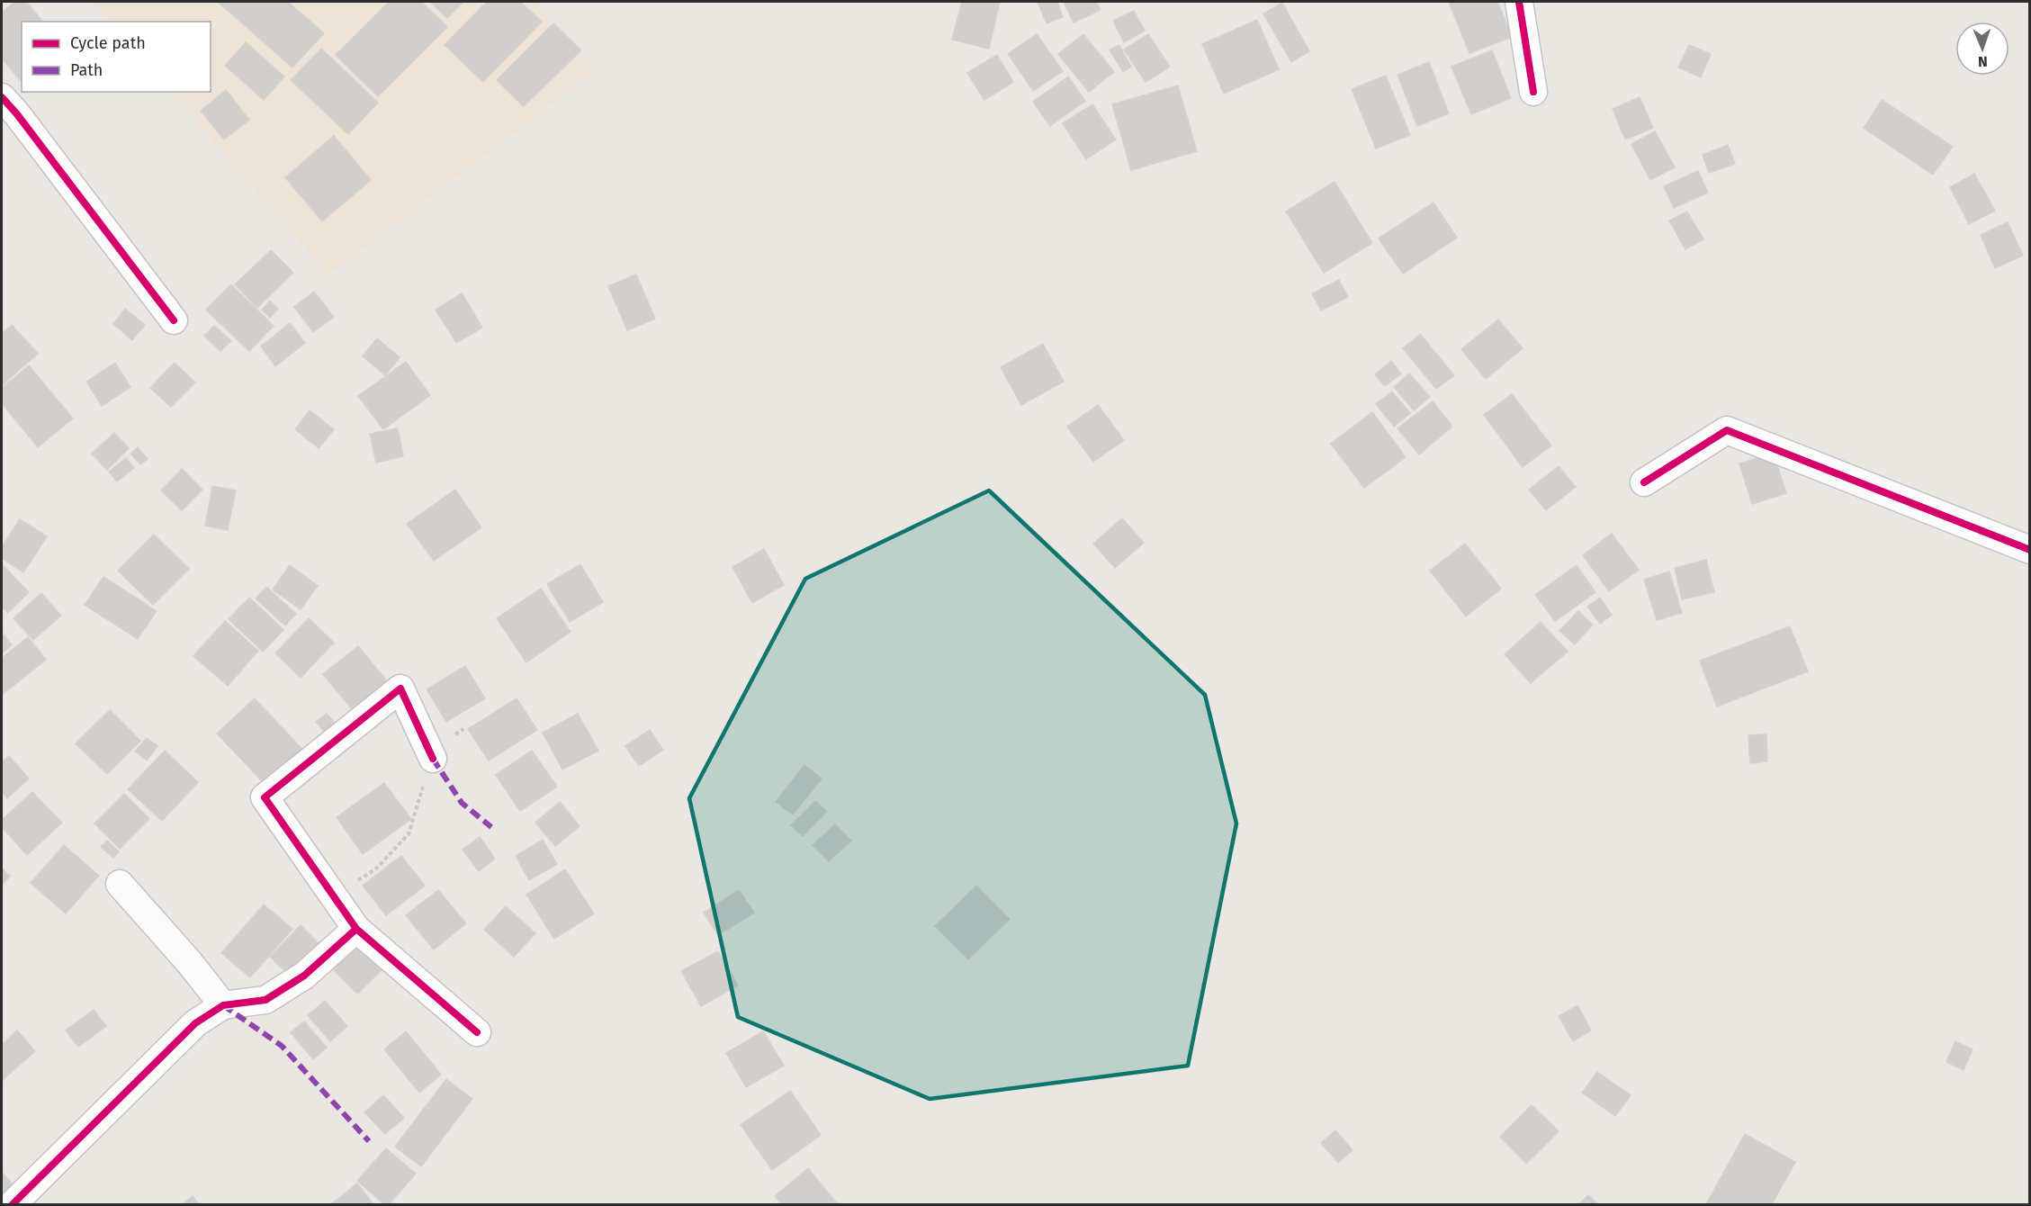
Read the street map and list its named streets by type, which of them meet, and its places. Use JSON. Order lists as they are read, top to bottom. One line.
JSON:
{"legend":["Cycle path","Path"],"north":"bottom"}
